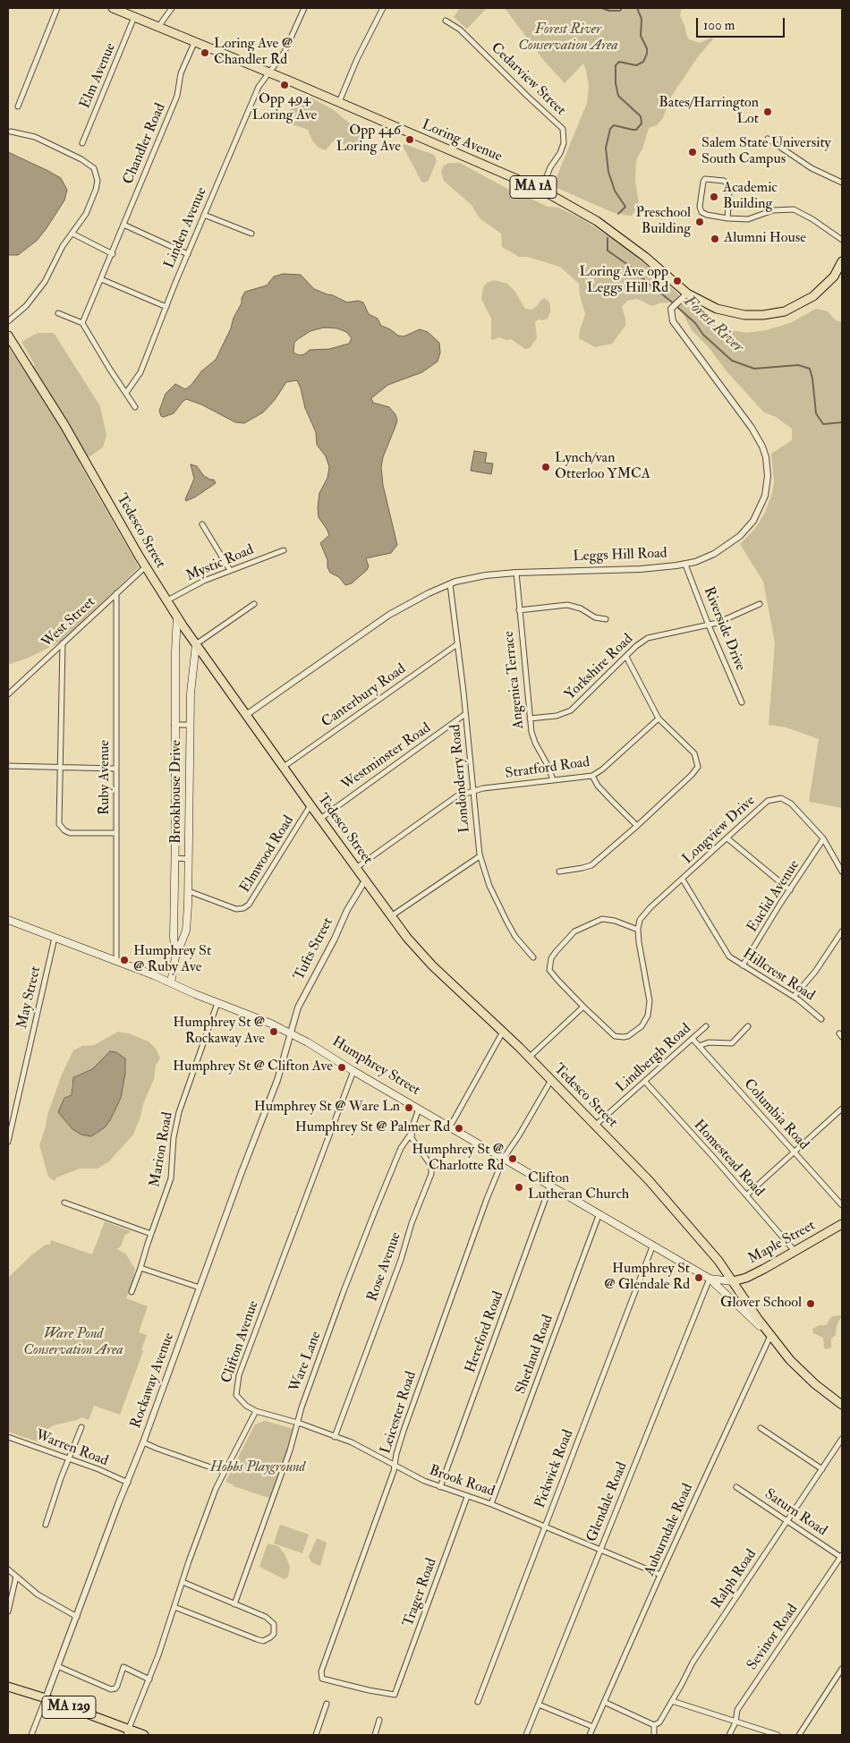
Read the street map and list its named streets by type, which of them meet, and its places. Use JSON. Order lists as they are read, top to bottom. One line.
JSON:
{"streets":{"main road":["Loring Avenue","MA 1A","Tedesco Street","Brookhouse Drive","Humphrey Street","Maple Street","MA 129"],"street":["Elm Avenue","Cedarview Street","Chandler Road","Linden Avenue","Leggs Hill Road","Mystic Road","West Street","Riverside Drive","Yorkshire Road","Angenica Terrace","Canterbury Road","Westminster Road","Stratford Road","Ruby Avenue","Londonderry Road","Longview Drive","Elmwood Road","Euclid Avenue","Tufts Street","Hillcrest Road","May Street","Lindbergh Road","Columbia Road","Marion Road","Homestead Road","Rose Avenue","Hereford Road","Clifton Avenue","Shetland Road","Ware Lane","Rockaway Avenue","Leicester Road","Warren Road","Pickwick Road","Brook Road","Glendale Road","Saturn Road","Auburndale Road","Ralph Road","Trager Road","Sevinor Road"]},"crossings":[["Elm Avenue","Loring Avenue"],["Cedarview Street","Loring Avenue"],["Loring Avenue","Chandler Road"],["Loring Avenue","Linden Avenue"],["Loring Avenue","Leggs Hill Road"],["Tedesco Street","Leggs Hill Road"],["Tedesco Street","Mystic Road"],["Tedesco Street","West Street"],["Tedesco Street","Canterbury Road"],["Tedesco Street","Westminster Road"],["Tedesco Street","Stratford Road"],["Tedesco Street","Brookhouse Drive"],["Tedesco Street","Elmwood Road"],["Tedesco Street","Tufts Street"],["Tedesco Street","Lindbergh Road"],["Tedesco Street","Humphrey Street"],["Tedesco Street","Maple Street"],["Tedesco Street","Leicester Road"],["Leggs Hill Road","Riverside Drive"],["Leggs Hill Road","Angenica Terrace"],["Leggs Hill Road","Londonderry Road"],["West Street","Ruby Avenue"],["Riverside Drive","Yorkshire Road"],["Yorkshire Road","Angenica Terrace"],["Angenica Terrace","Stratford Road"],["Canterbury Road","Londonderry Road"],["Westminster Road","Londonderry Road"],["Stratford Road","Londonderry Road"],["Ruby Avenue","Humphrey Street"],["Brookhouse Drive","Elmwood Road"],["Brookhouse Drive","Humphrey Street"],["Longview Drive","Euclid Avenue"],["Longview Drive","Hillcrest Road"],["Euclid Avenue","Hillcrest Road"],["Tufts Street","Humphrey Street"],["Tufts Street","Rockaway Avenue"],["May Street","Humphrey Street"],["Lindbergh Road","Columbia Road"],["Lindbergh Road","Homestead Road"],["Humphrey Street","Marion Road"],["Humphrey Street","Maple Street"],["Humphrey Street","Hereford Road"],["Humphrey Street","Clifton Avenue"],["Humphrey Street","Shetland Road"],["Humphrey Street","Rockaway Avenue"],["Humphrey Street","Leicester Road"],["Humphrey Street","Pickwick Road"],["Humphrey Street","Glendale Road"],["Humphrey Street","Auburndale Road"],["Homestead Road","Maple Street"],["Rose Avenue","Ware Lane"],["Rose Avenue","Brook Road"],["Hereford Road","Brook Road"],["Clifton Avenue","Brook Road"],["Shetland Road","Brook Road"],["Ware Lane","Brook Road"],["Rockaway Avenue","Warren Road"],["Rockaway Avenue","MA 129"],["Leicester Road","Brook Road"],["Leicester Road","Trager Road"],["Pickwick Road","Brook Road"],["Brook Road","Glendale Road"],["Brook Road","Auburndale Road"],["Brook Road","Trager Road"],["Saturn Road","Ralph Road"],["Saturn Road","Sevinor Road"]],"water":["Forest River"],"parks":["Forest River Conservation Area","Ware Pond Conservation Area","Hobbs Playground"],"places":["Loring Ave @ Chandler Rd","Opp 494 Loring Ave","Bates/Harrington Lot","Opp 446 Loring Ave","Salem State University South Campus","Academic Building","Preschool Building","Alumni House","Loring Ave opp Leggs Hill Rd","Lynch/van Otterloo YMCA","Humphrey St @ Ruby Ave","Humphrey St @ Rockaway Ave","Humphrey St @ Clifton Ave","Humphrey St @ Ware Ln","Humphrey St @ Palmer Rd","Humphrey St @ Charlotte Rd","Clifton Lutheran Church","Humphrey St @ Glendale Rd","Glover School"],"scale_bar":"100 m"}
